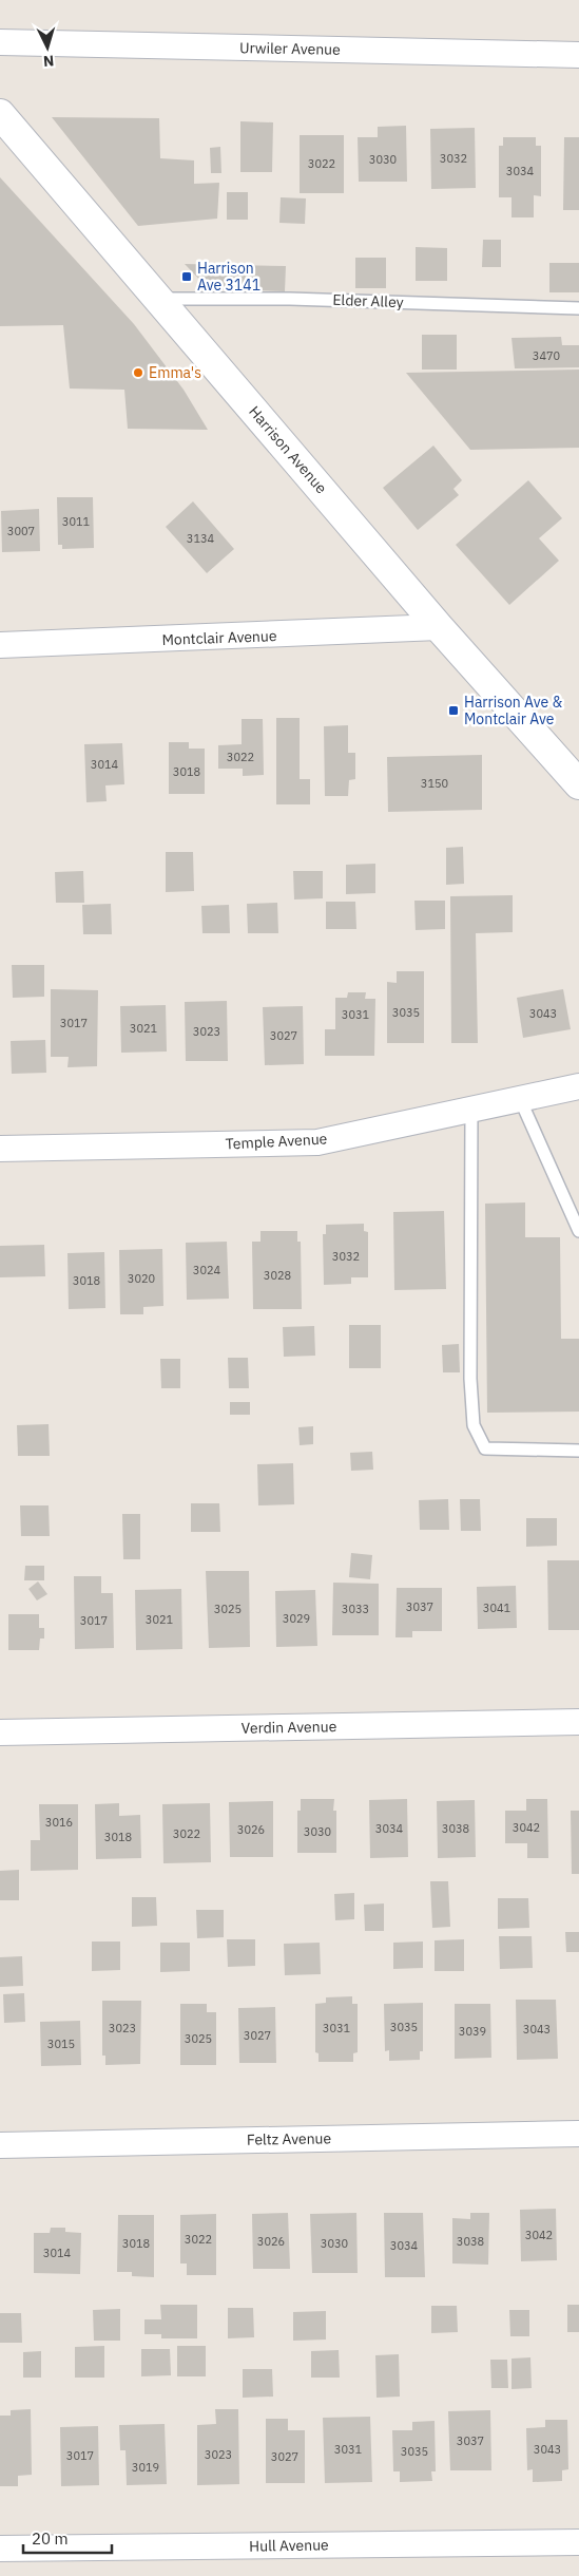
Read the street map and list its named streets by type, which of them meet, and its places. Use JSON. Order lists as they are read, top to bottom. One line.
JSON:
{"streets":{"main road":["Harrison Avenue"],"street":["Urwiler Avenue","Montclair Avenue","Temple Avenue","Verdin Avenue","Feltz Avenue","Hull Avenue"],"lane":["Elder Alley"]},"crossings":[["Elder Alley","Harrison Avenue"],["Harrison Avenue","Montclair Avenue"]],"places":{"transit":["Harrison Ave 3141","Harrison Ave & Montclair Ave"],"other":["Emma's"]},"house_numbers":["3032","3030","3022","3034","3470","3011","3007","3134","3022","3014","3018","3150","3035","3043","3031","3017","3021","3023","3027","3032","3024","3028","3020","3018","3037","3041","3025","3033","3029","3021","3017","3016","3042","3034","3038","3026","3030","3022","3018","3035","3023","3031","3043","3039","3027","3025","3015","3042","3022","3026","3038","3018","3030","3034","3014","3037","3031","3043","3035","3023","3017","3027","3019"],"scale_bar":"20 m","north":"bottom"}
